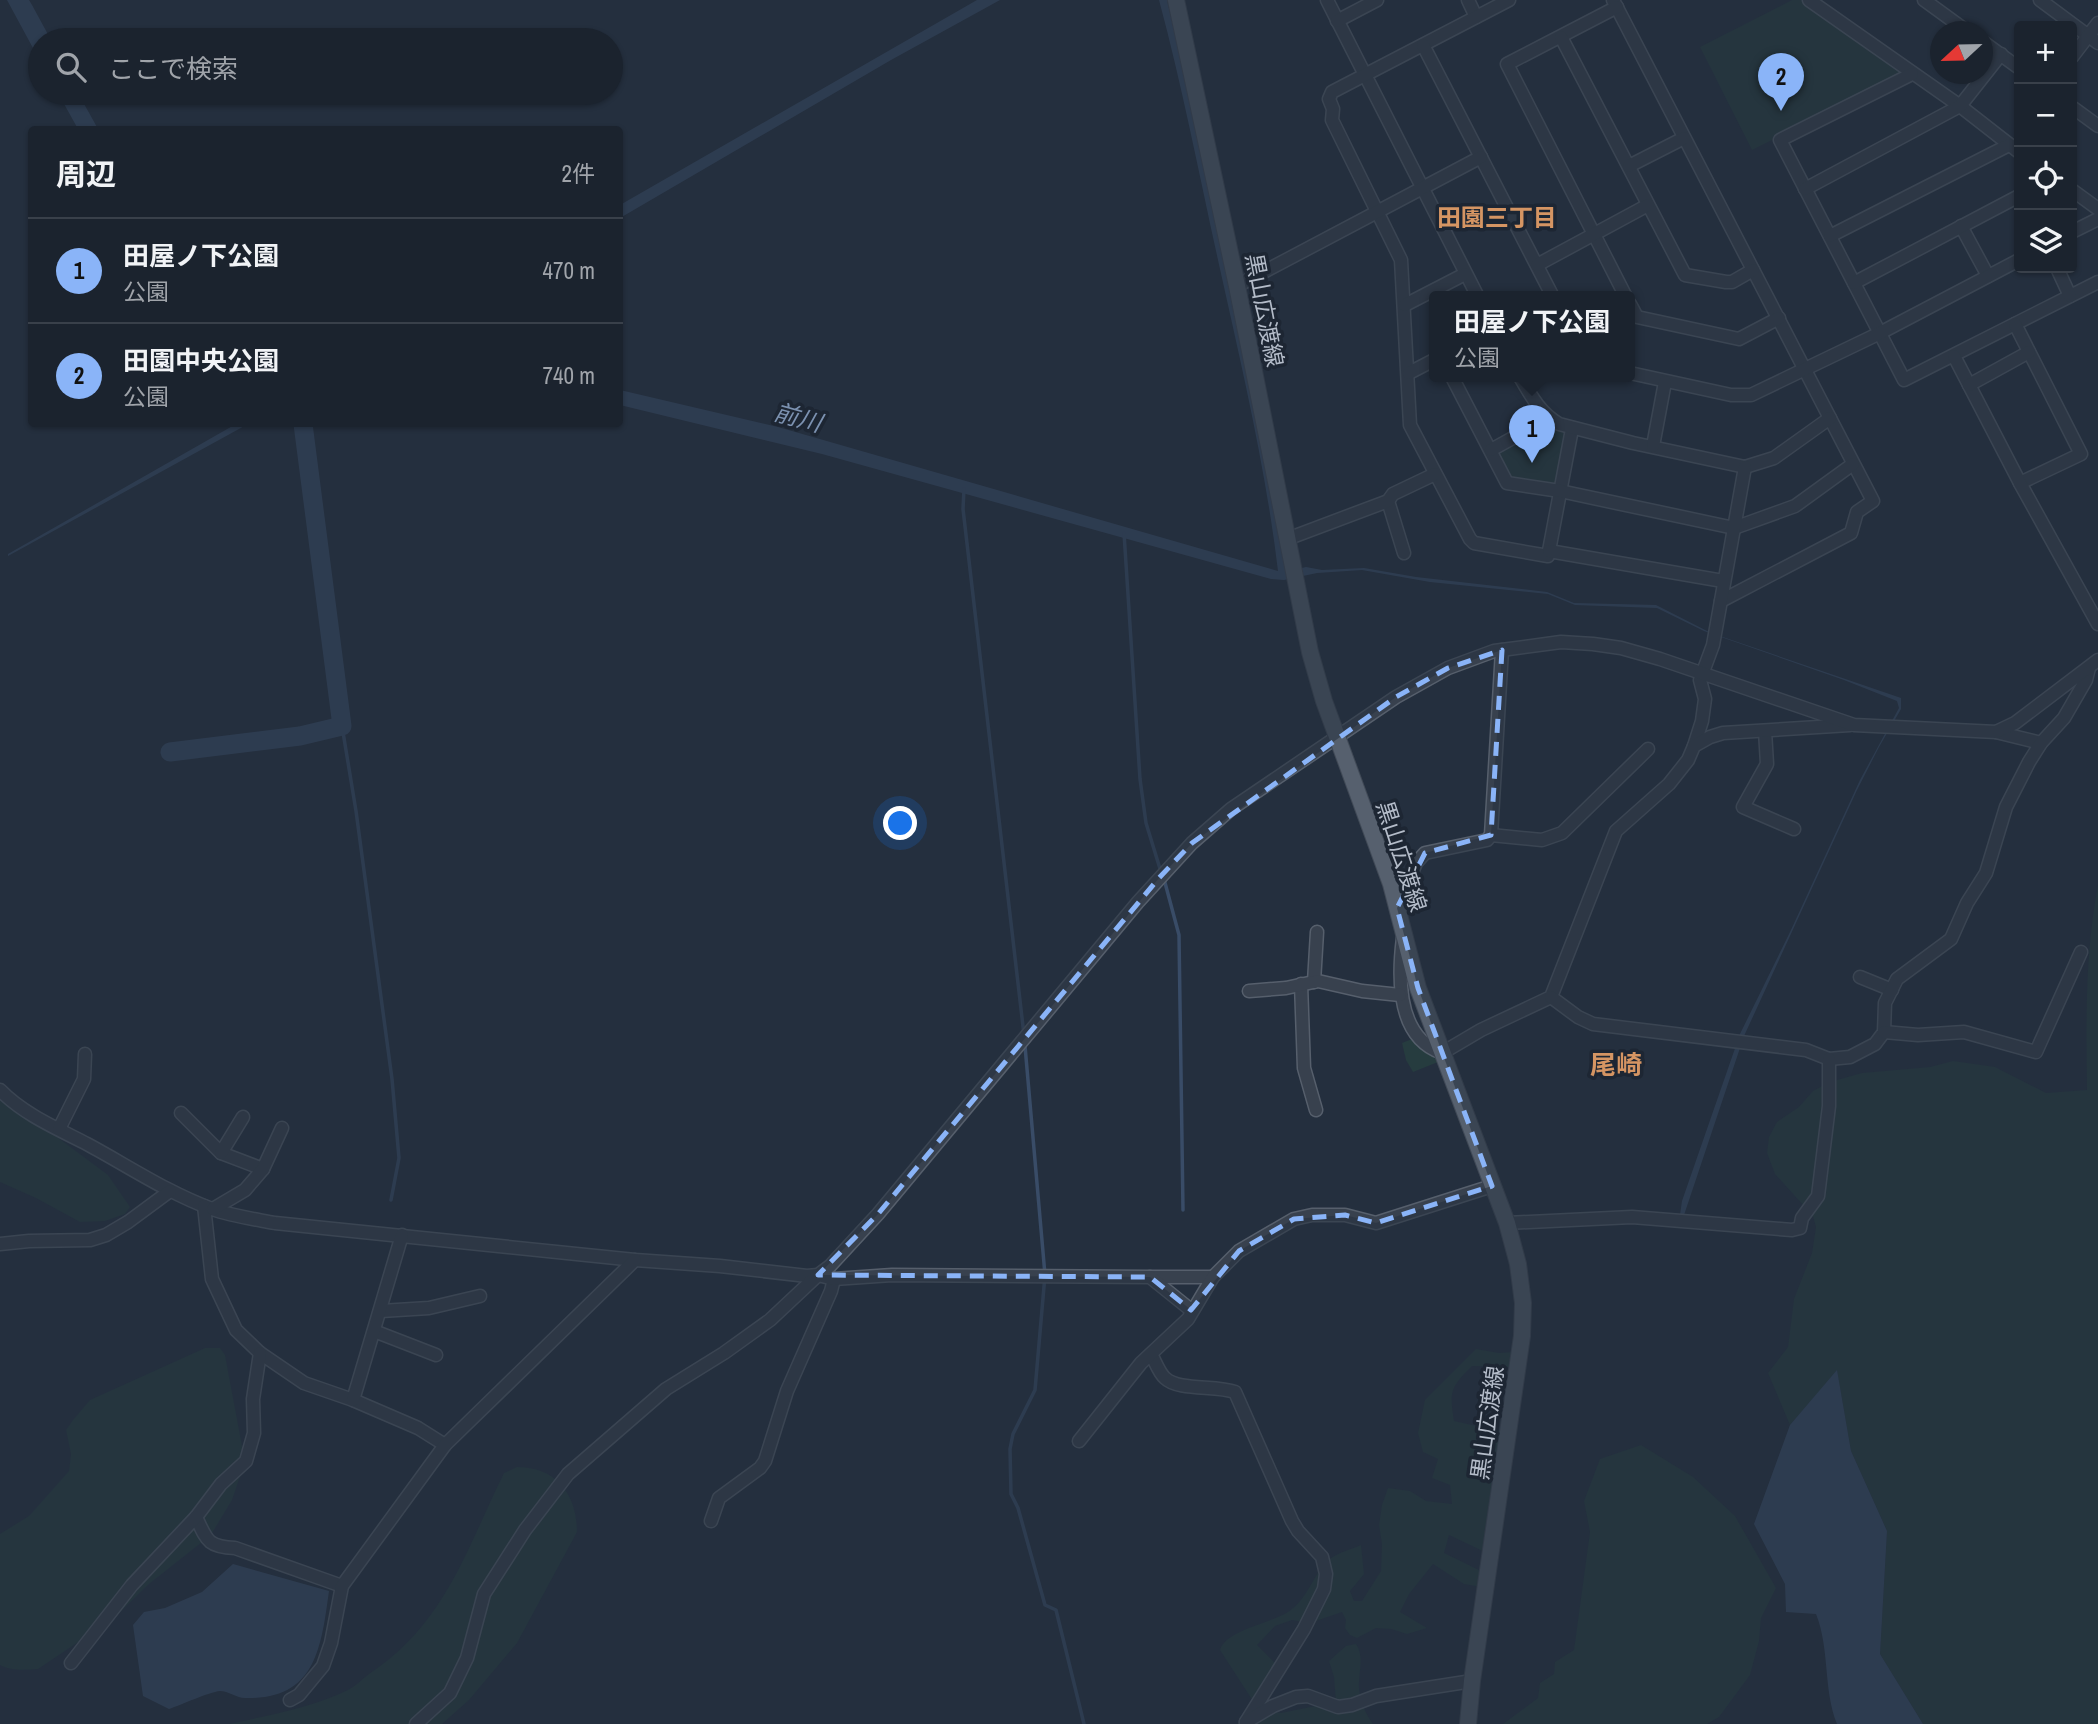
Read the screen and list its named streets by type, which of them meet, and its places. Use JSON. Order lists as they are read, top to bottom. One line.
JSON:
{"streets":{"main road":["黒山広渡線"]},"districts":["田園三丁目","尾崎"],"water":["前川"],"north":"left","page":{"map_buttons":["+","−"],"search":"ここで検索","pins":["2","1"],"heading":["周辺","2件"],"list":[{"mark":"1","name":"田屋ノ下公園","note":"公園","value":"470 m"},{"mark":"2","name":"田園中央公園","note":"公園","value":"740 m"}],"popup":["田屋ノ下公園","公園"]}}
